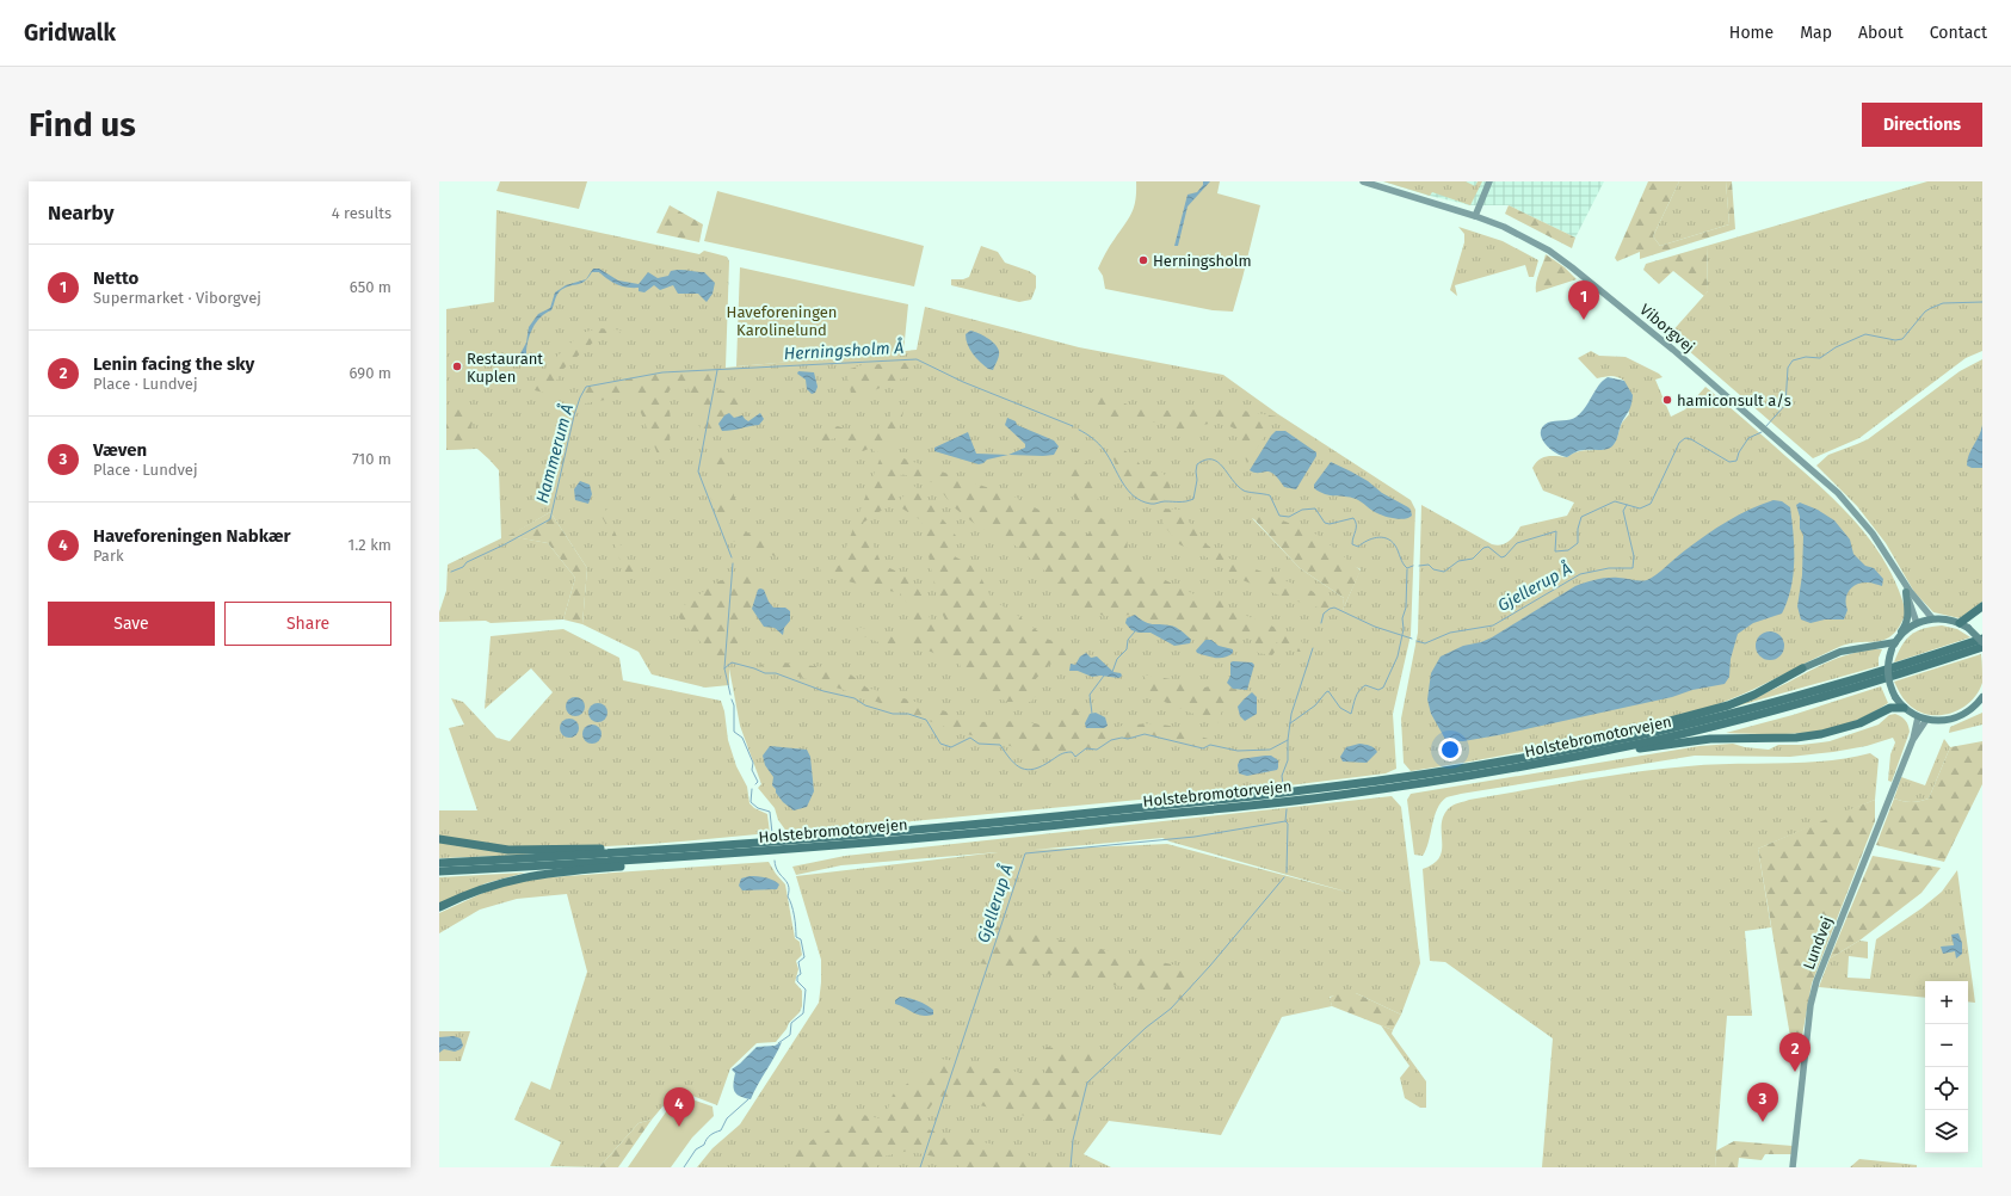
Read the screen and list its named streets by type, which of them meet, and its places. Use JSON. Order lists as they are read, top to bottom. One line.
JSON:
{"streets":{"highway":["Holstebromotorvejen"],"street":["Viborgvej","Lundvej"]},"water":["Herningsholm Å","Hammerum Å","Gjellerup Å"],"parks":["Haveforeningen Karolinelund"],"places":["Herningsholm","Restaurant Kuplen","hamiconsult a/s"],"page":{"header":"Gridwalk","nav":["Home","Map","About","Contact"],"buttons":["Directions",["Save","Share"]],"title":"Find us","heading":["Nearby","4 results"],"list":[{"mark":"1","name":"Netto","note":"Supermarket · Viborgvej","value":"650 m"},{"mark":"2","name":"Lenin facing the sky","note":"Place · Lundvej","value":"690 m"},{"mark":"3","name":"Væven","note":"Place · Lundvej","value":"710 m"},{"mark":"4","name":"Haveforeningen Nabkær","note":"Park","value":"1.2 km"}],"pins":["1","2","3","4"],"map_buttons":["+","−"]}}
